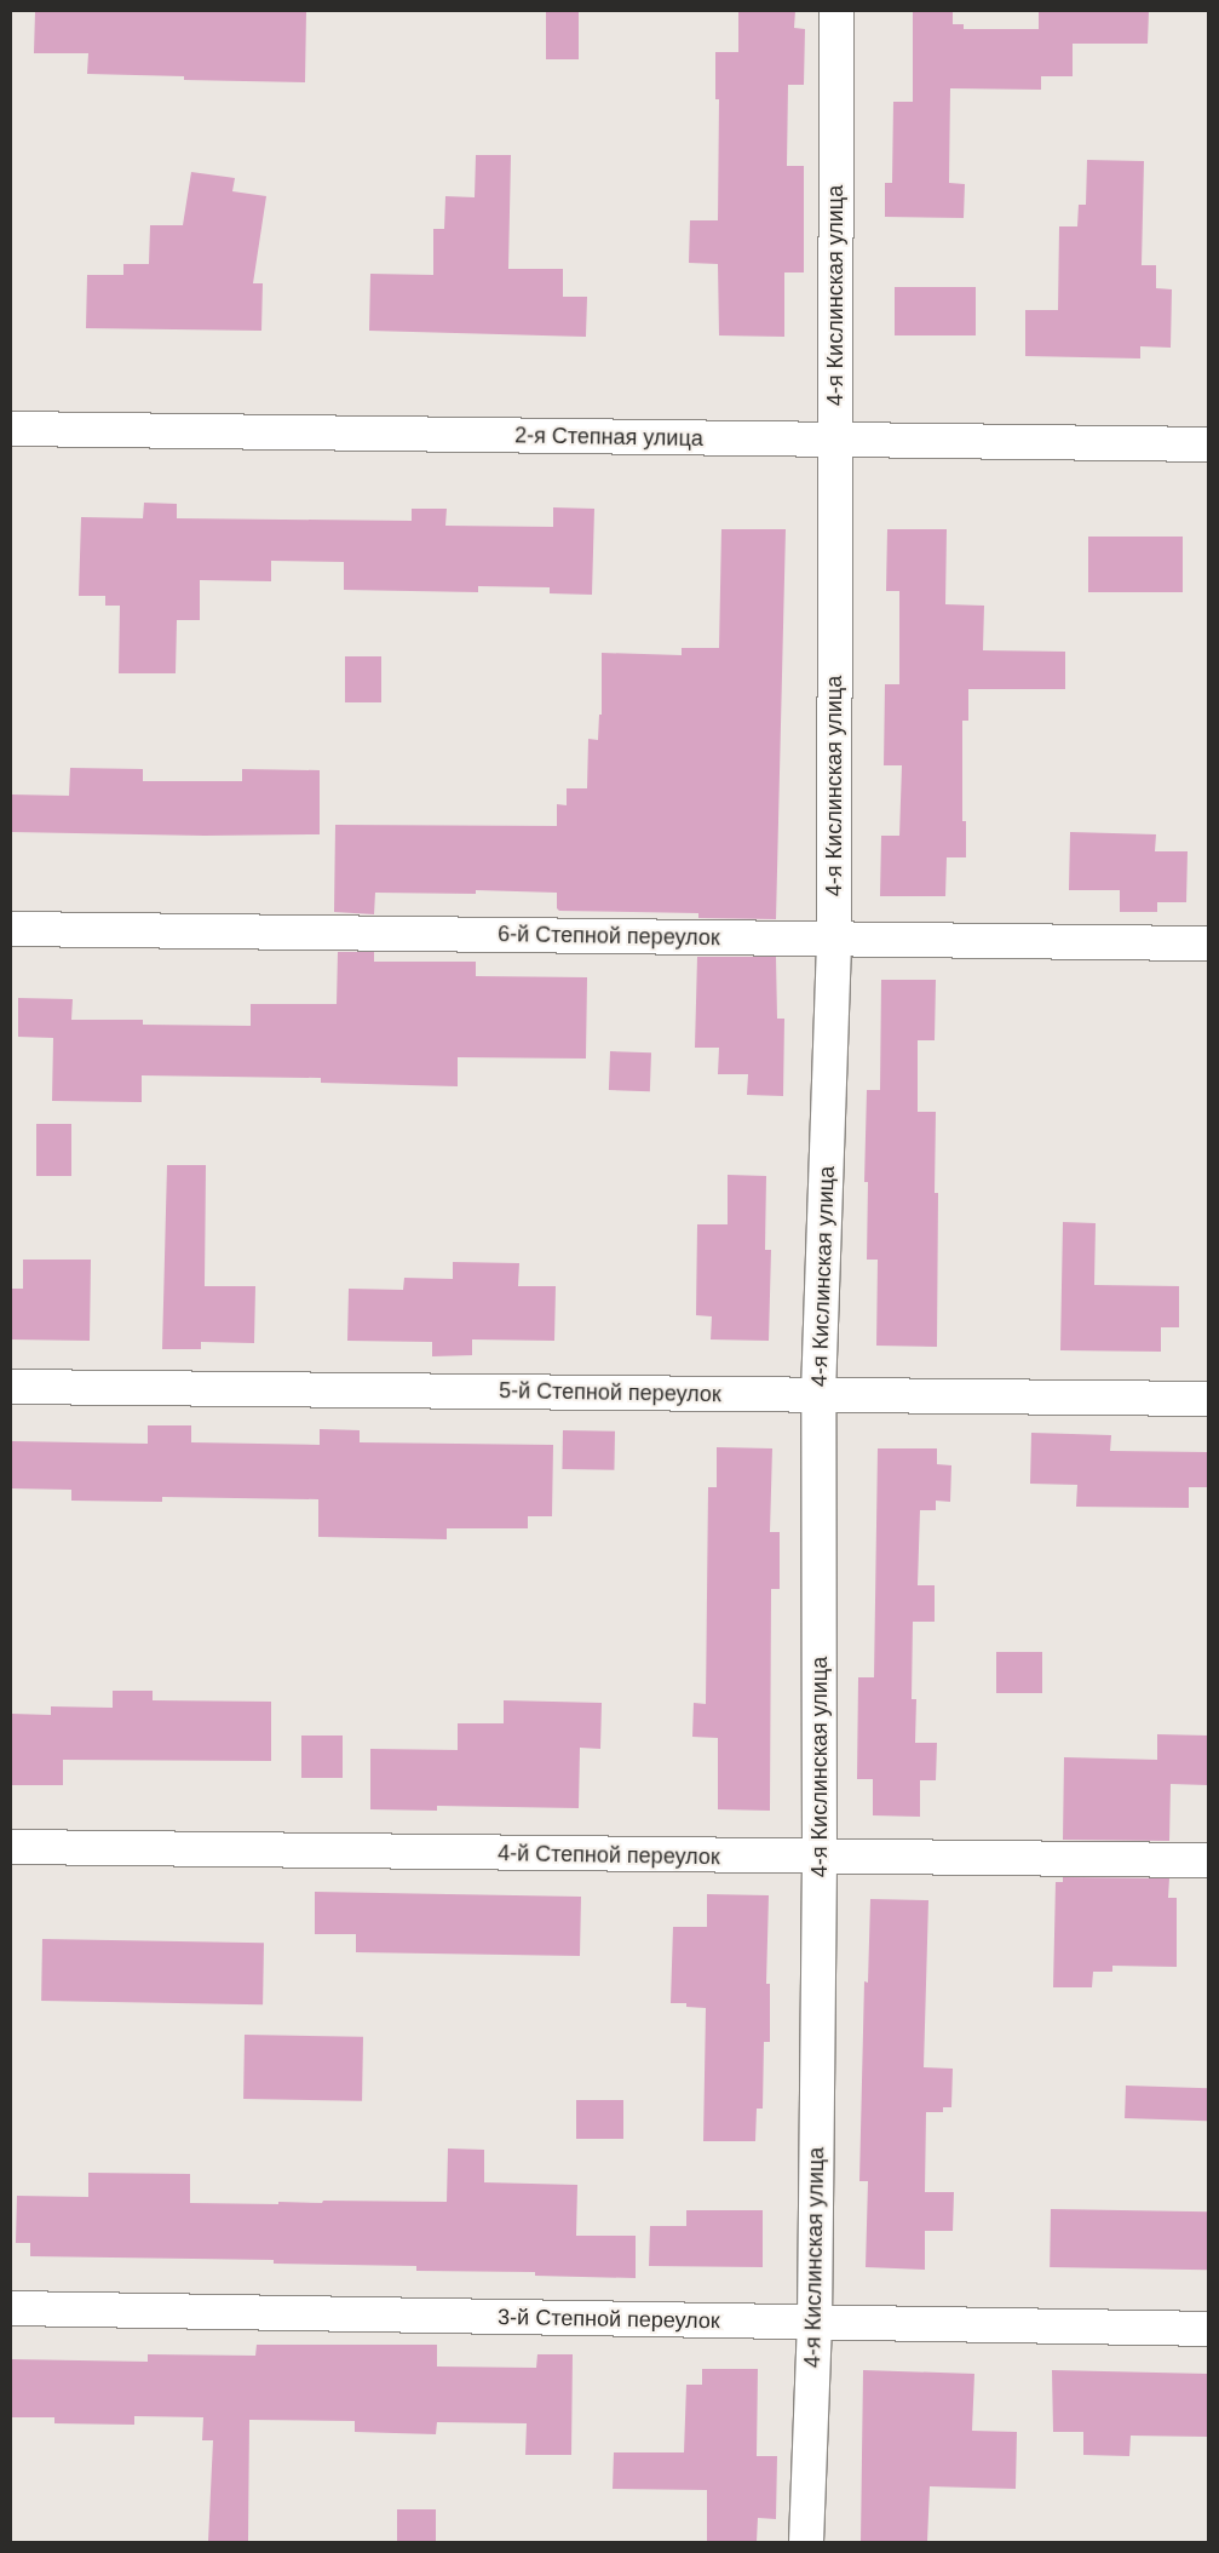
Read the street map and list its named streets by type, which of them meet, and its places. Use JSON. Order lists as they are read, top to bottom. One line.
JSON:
{"streets":{"street":["4-я Кислинская улица","2-я Степная улица","6-й Степной переулок","5-й Степной переулок","4-й Степной переулок","3-й Степной переулок"]},"crossings":[["4-я Кислинская улица","2-я Степная улица"],["4-я Кислинская улица","6-й Степной переулок"],["4-я Кислинская улица","5-й Степной переулок"],["4-я Кислинская улица","4-й Степной переулок"],["4-я Кислинская улица","3-й Степной переулок"]]}
